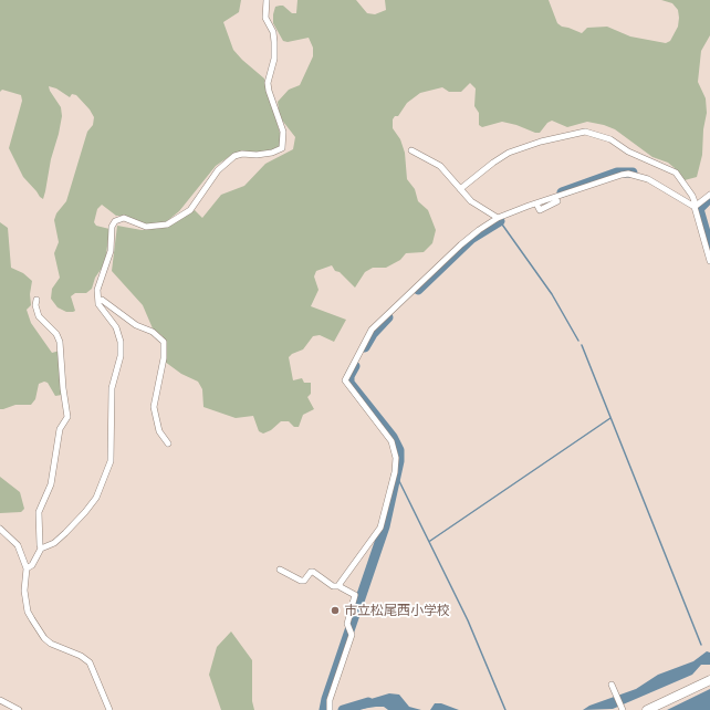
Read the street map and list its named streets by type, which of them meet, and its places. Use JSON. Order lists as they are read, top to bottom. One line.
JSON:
{"places":["市立松尾西小学校"]}
